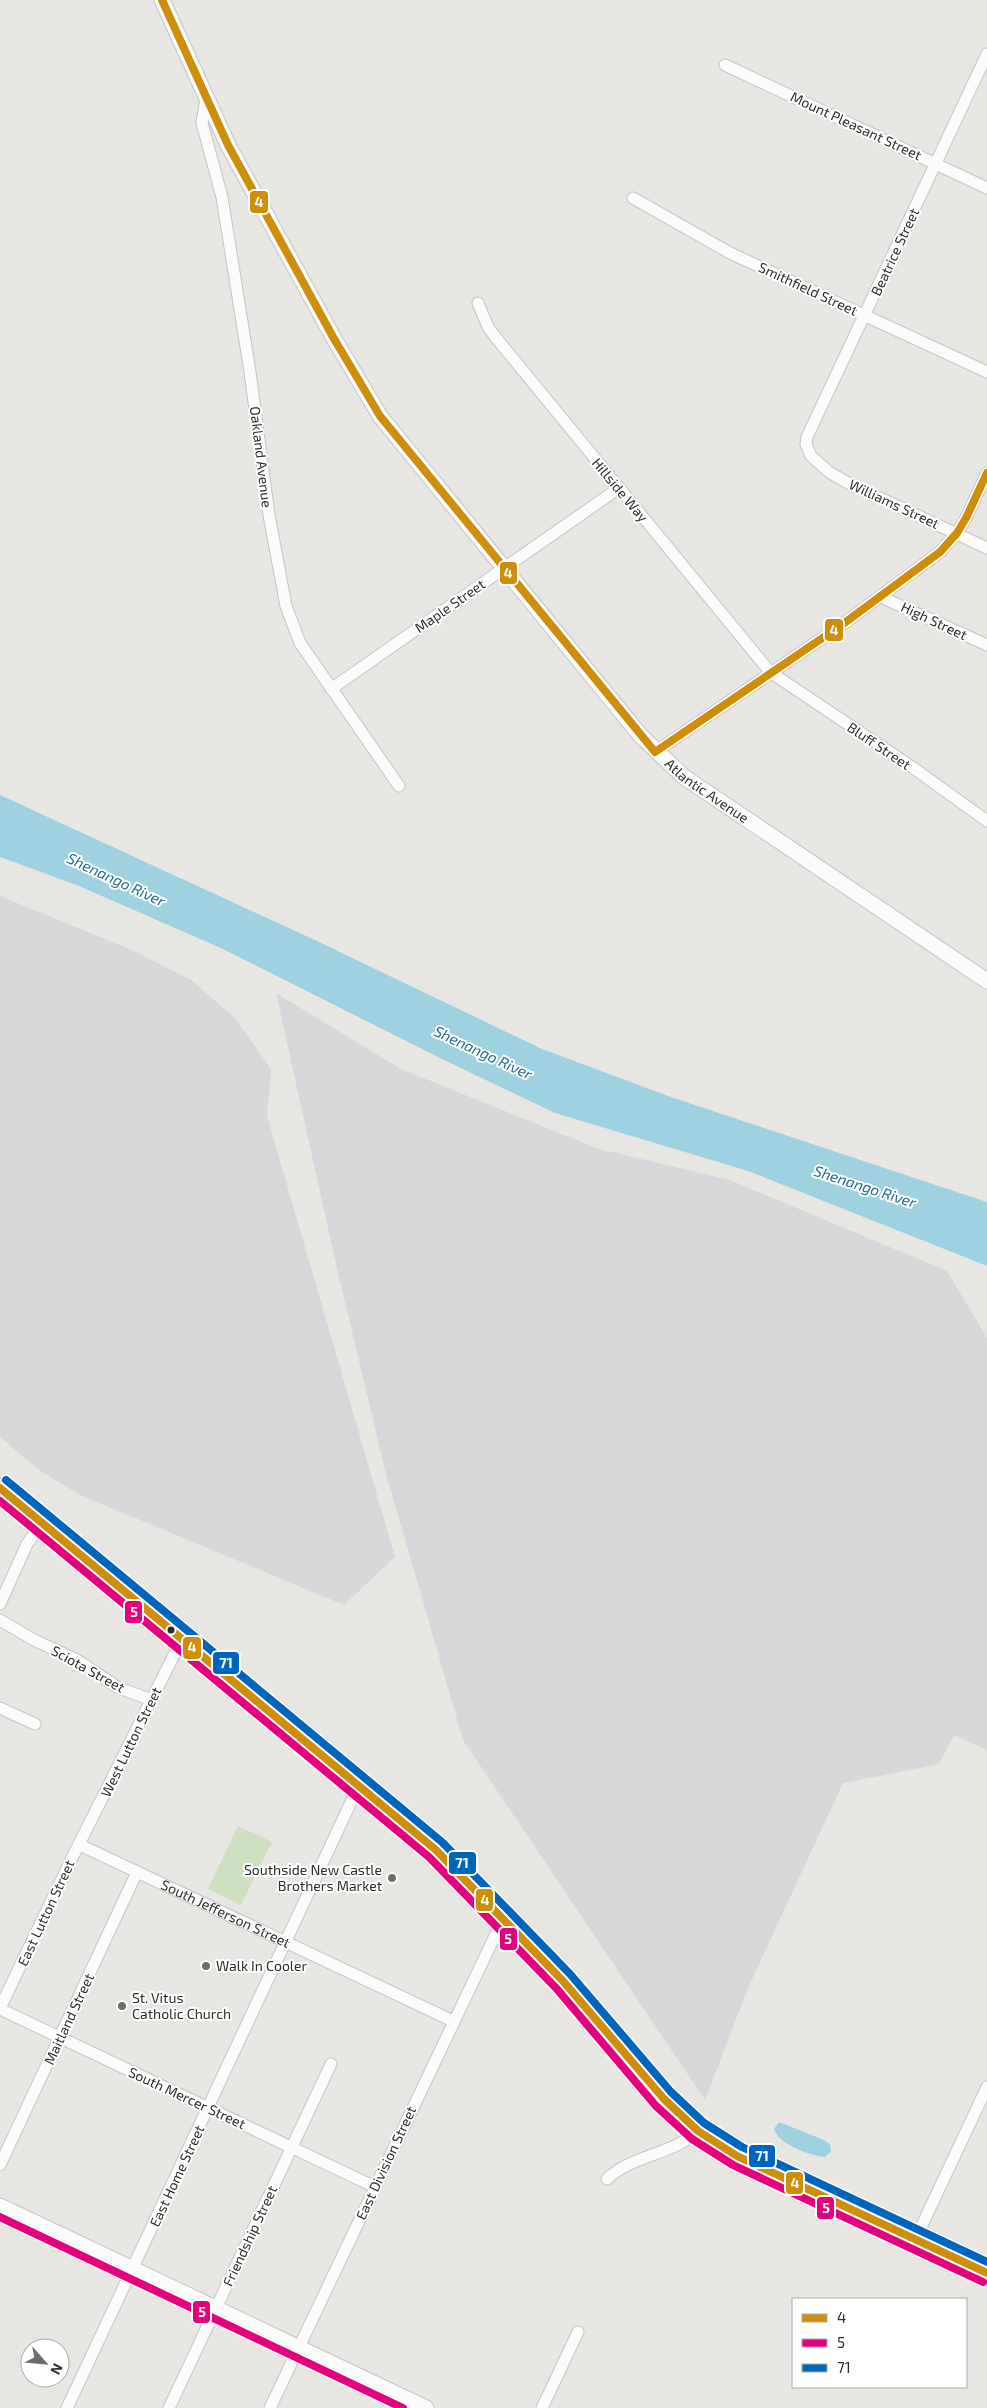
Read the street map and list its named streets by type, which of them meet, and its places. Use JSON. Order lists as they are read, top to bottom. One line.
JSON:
{"streets":{"street":["Mount Pleasant Street","Beatrice Street","Smithfield Street","Oakland Avenue","Hillside Way","Williams Street","Maple Street","High Street","Bluff Street","Atlantic Avenue","Sciota Street","West Lutton Street","East Lutton Street","South Jefferson Street","Maitland Street","South Mercer Street","East Division Street","East Home Street","Friendship Street"]},"crossings":[["Mount Pleasant Street","Beatrice Street"],["Beatrice Street","Smithfield Street"],["Beatrice Street","Williams Street"],["Oakland Avenue","Maple Street"],["Oakland Avenue","Atlantic Avenue"],["Hillside Way","Maple Street"],["Hillside Way","Bluff Street"],["Maple Street","Atlantic Avenue"],["Sciota Street","West Lutton Street"],["West Lutton Street","East Lutton Street"],["West Lutton Street","South Jefferson Street"],["East Lutton Street","South Jefferson Street"],["East Lutton Street","South Mercer Street"],["South Jefferson Street","Maitland Street"],["South Jefferson Street","East Division Street"],["South Jefferson Street","East Home Street"],["Maitland Street","South Mercer Street"],["South Mercer Street","East Division Street"],["South Mercer Street","East Home Street"],["South Mercer Street","Friendship Street"]],"water":["Shenango River"],"places":["Southside New Castle Brothers Market","Walk In Cooler","St. Vitus Catholic Church"],"lines":["transit line 4","transit line 71","transit line 5"],"legend":["4","5","71"],"north":"bottom right"}
